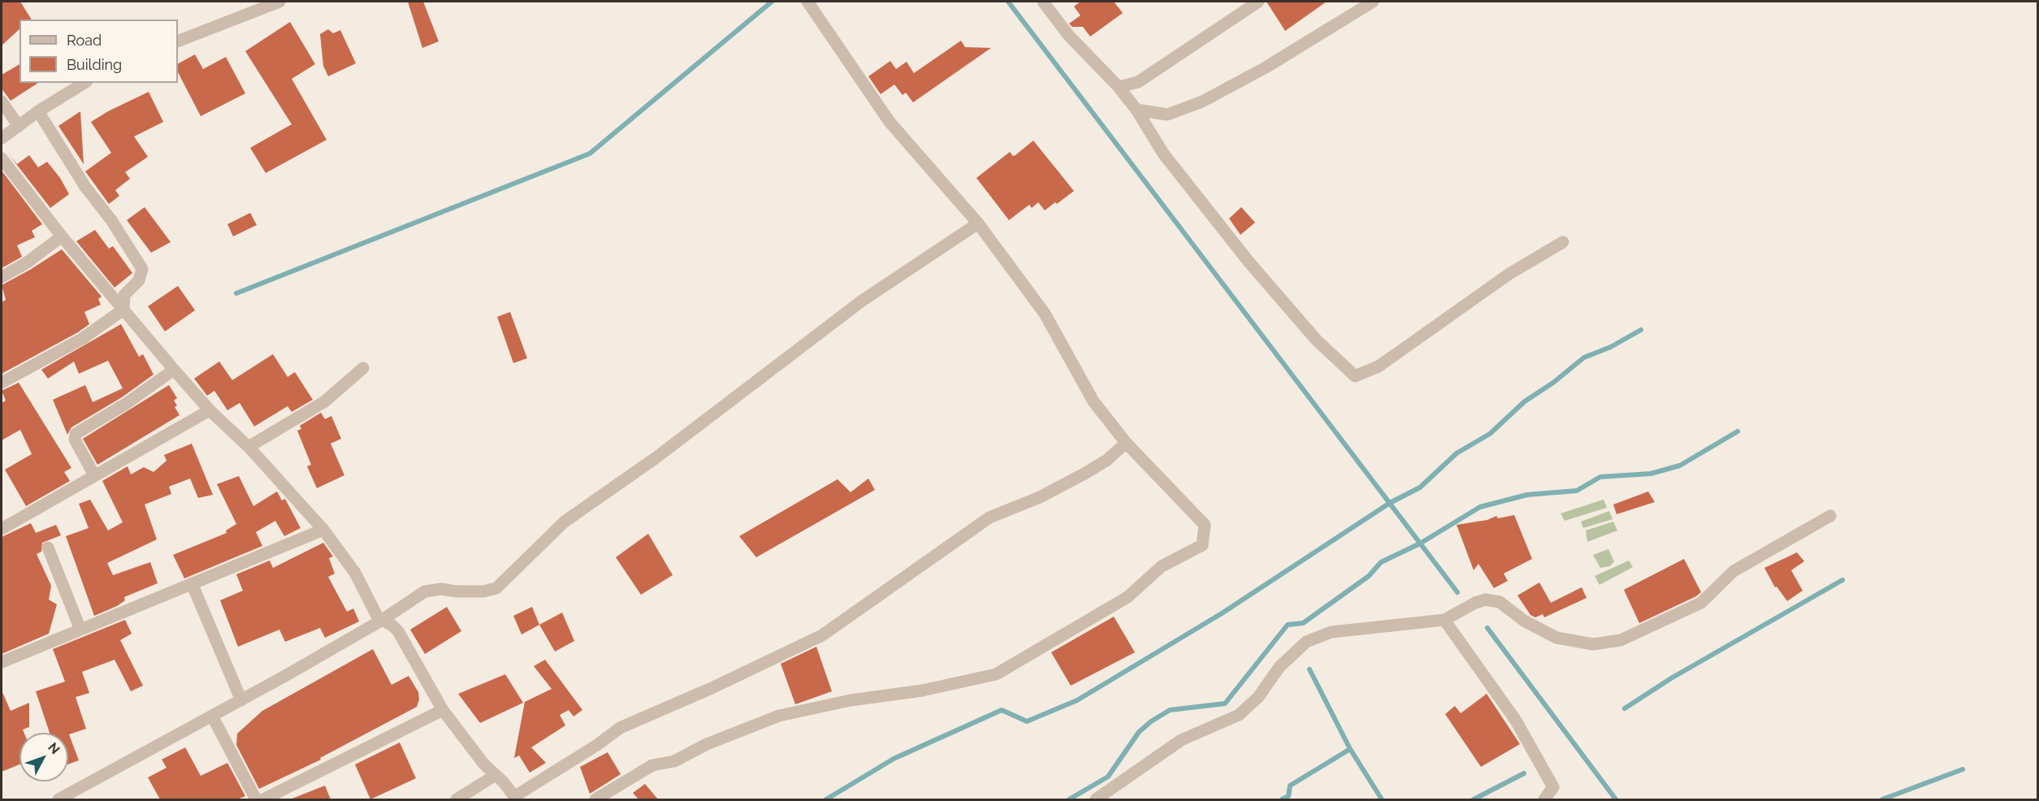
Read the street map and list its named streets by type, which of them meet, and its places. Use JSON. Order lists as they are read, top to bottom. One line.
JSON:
{"legend":["Road","Building"],"north":"top right"}
